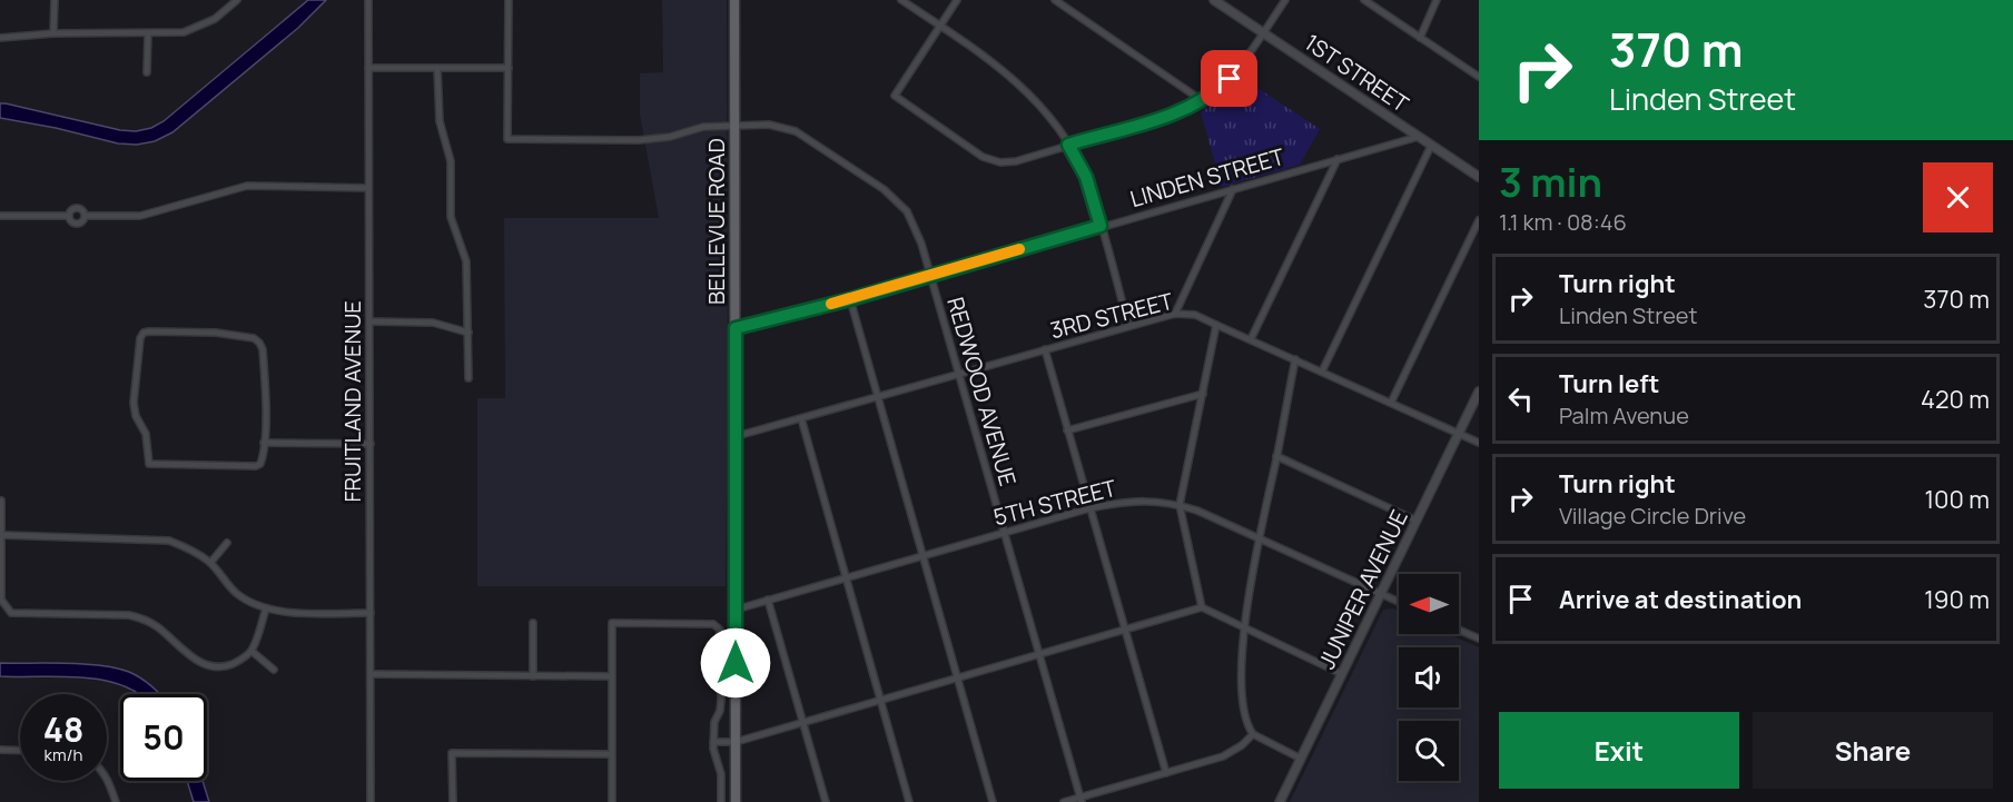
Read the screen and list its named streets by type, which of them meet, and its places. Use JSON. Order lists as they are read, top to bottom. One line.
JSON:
{"streets":{"main road":["BELLEVUE ROAD"],"street":["1ST STREET","LINDEN STREET","3RD STREET","REDWOOD AVENUE","FRUITLAND AVENUE","5TH STREET","JUNIPER AVENUE"]},"crossings":[["1ST STREET","LINDEN STREET"],["LINDEN STREET","BELLEVUE ROAD"],["LINDEN STREET","REDWOOD AVENUE"],["BELLEVUE ROAD","3RD STREET"],["BELLEVUE ROAD","REDWOOD AVENUE"],["BELLEVUE ROAD","5TH STREET"],["3RD STREET","REDWOOD AVENUE"],["3RD STREET","JUNIPER AVENUE"],["REDWOOD AVENUE","5TH STREET"],["5TH STREET","JUNIPER AVENUE"]],"north":"left","page":{"turn":["370 m","Linden Street"],"heading":["3 min","1.1 km · 08:46"],"list":[{"name":"Turn right","note":"Linden Street","value":"370 m"},{"name":"Turn left","note":"Palm Avenue","value":"420 m"},{"name":"Turn right","note":"Village Circle Drive","value":"100 m"},{"name":"Arrive at destination","value":"190 m"}],"speed":"48 km/h","limit":"50","buttons":["Exit","Share"]}}
